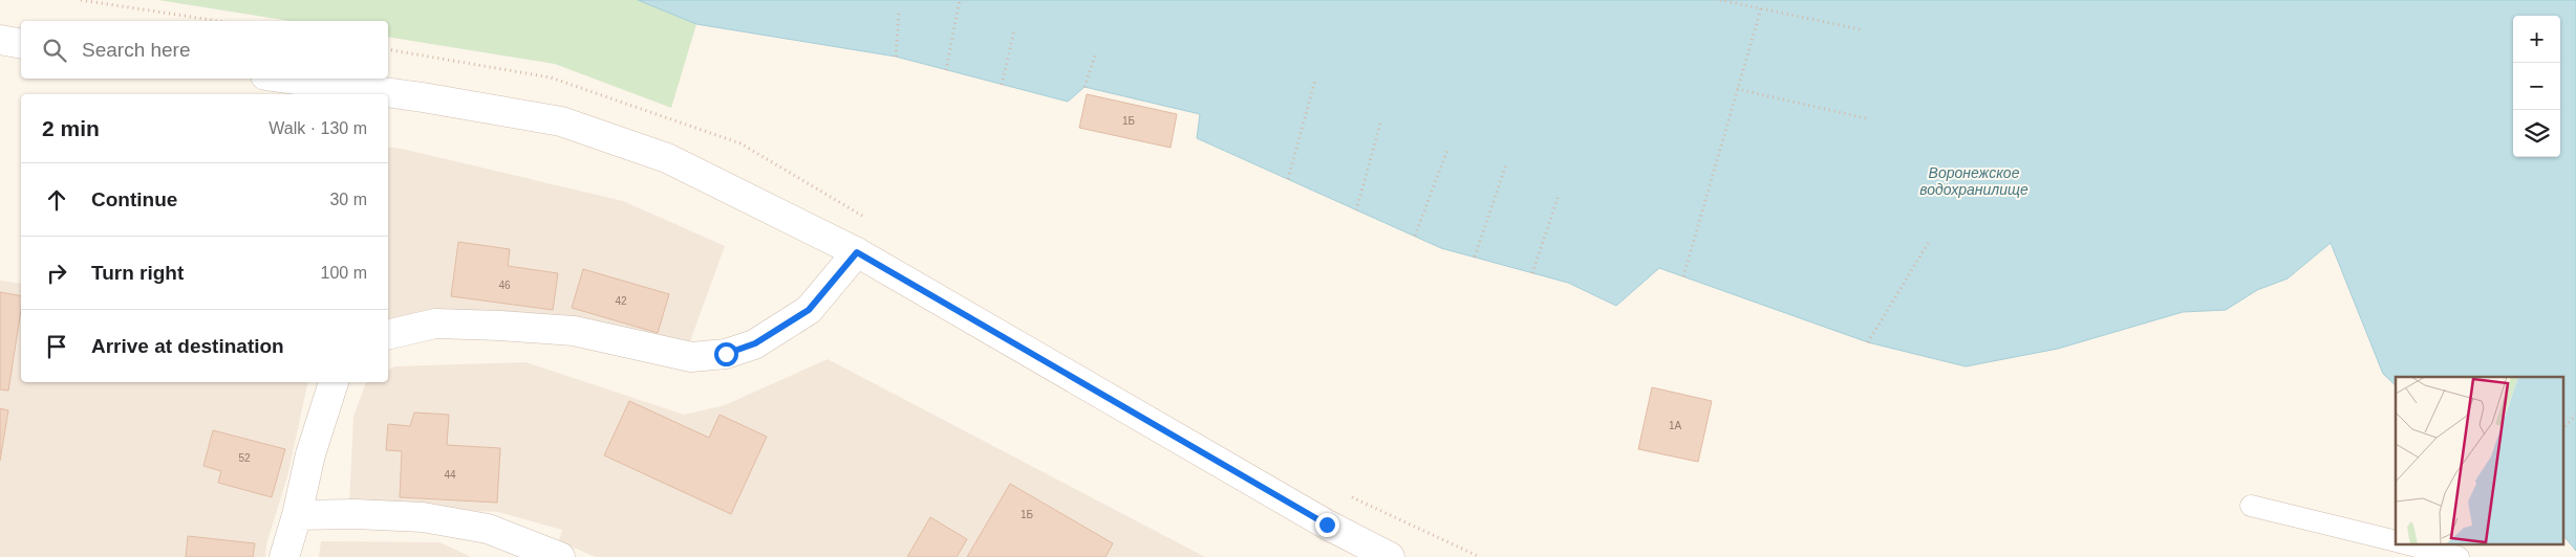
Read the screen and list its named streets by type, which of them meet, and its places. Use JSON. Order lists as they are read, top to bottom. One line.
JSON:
{"water":["Воронежское водохранилище"],"house_numbers":["1Б","46","42","1А","52","44","1Б"],"page":{"map_buttons":["+","−"],"search":"Search here","heading":["2 min","Walk · 130 m"],"list":[["Continue","30 m"],["Turn right","100 m"],"Arrive at destination"]}}
